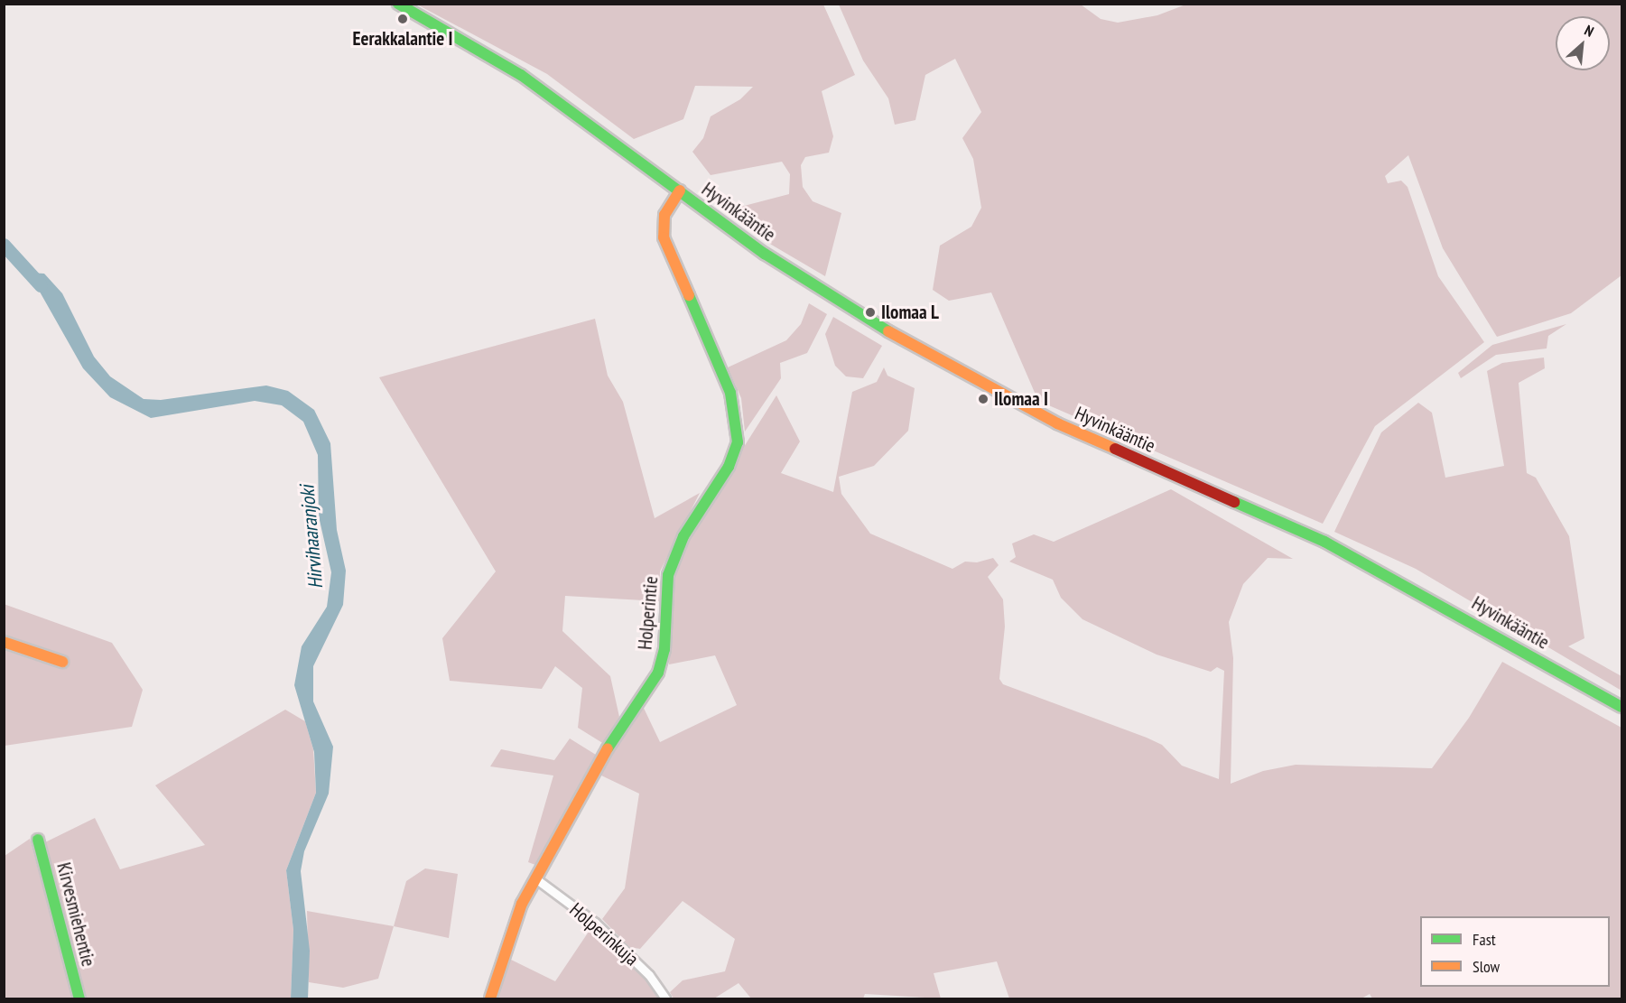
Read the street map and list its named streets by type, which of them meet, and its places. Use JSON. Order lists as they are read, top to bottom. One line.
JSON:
{"streets":{"main road":["Hyvinkääntie","Holperintie","Kirvesmiehentie"],"street":["Holperinkuja"]},"crossings":[["Hyvinkääntie","Holperintie"],["Holperintie","Holperinkuja"]],"water":["Hirvihaaranjoki"],"places":["Eerakkalantie I","Ilomaa L","Ilomaa I"],"legend":["Fast","Slow"],"north":"top right"}
